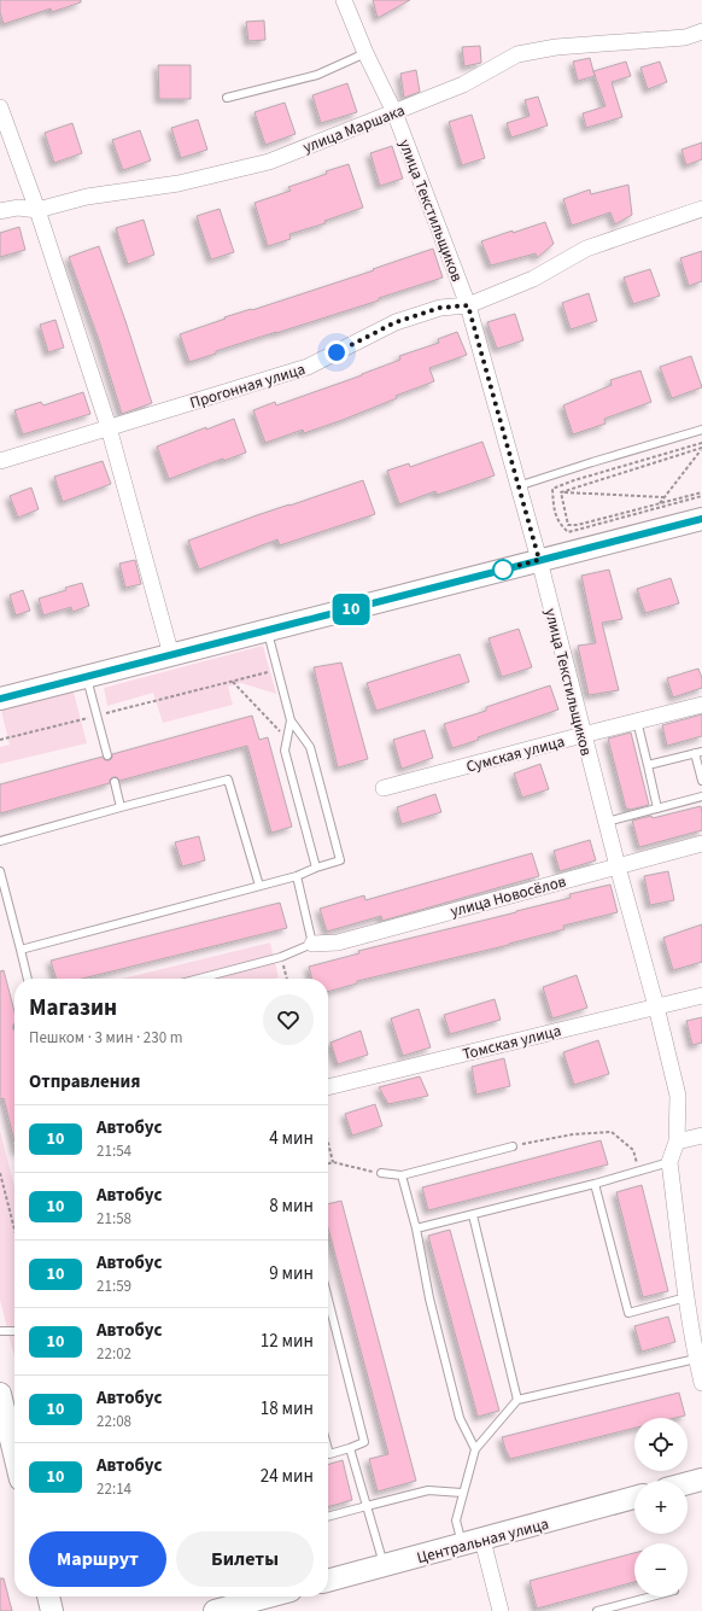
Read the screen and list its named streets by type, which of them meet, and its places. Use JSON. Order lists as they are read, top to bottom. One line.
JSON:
{"streets":{"street":["улица Маршака","улица Текстильщиков","Прогонная улица","Сумская улица","улица Новосёлов","Томская улица","Центральная улица"]},"crossings":[["улица Маршака","улица Текстильщиков"],["улица Текстильщиков","Прогонная улица"],["улица Текстильщиков","Сумская улица"],["улица Текстильщиков","улица Новосёлов"],["улица Текстильщиков","Томская улица"]],"lines":["bus line 10"],"page":{"on_map":"10","heading":[["Магазин","Пешком · 3 мин · 230 m"],"Отправления"],"list":[{"mark":"10","name":"Автобус","note":"21:54","value":"4 мин"},{"mark":"10","name":"Автобус","note":"21:58","value":"8 мин"},{"mark":"10","name":"Автобус","note":"21:59","value":"9 мин"},{"mark":"10","name":"Автобус","note":"22:02","value":"12 мин"},{"mark":"10","name":"Автобус","note":"22:08","value":"18 мин"},{"mark":"10","name":"Автобус","note":"22:14","value":"24 мин"}],"map_buttons":["+","−"],"buttons":["Маршрут","Билеты"]}}
